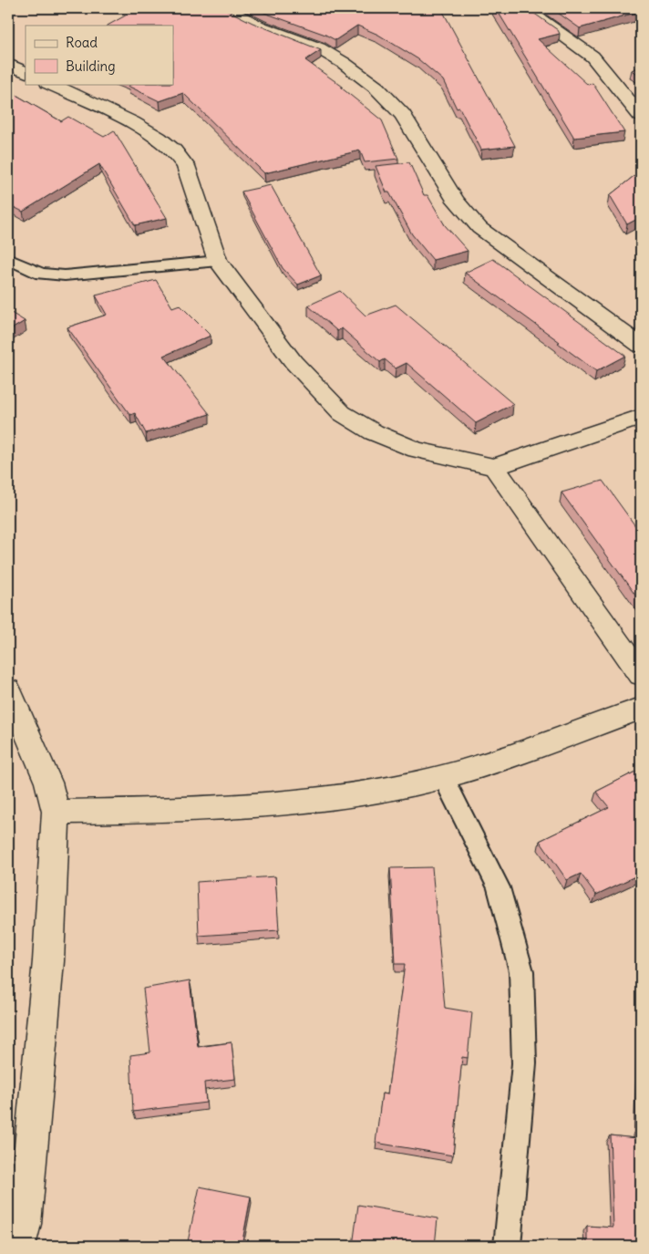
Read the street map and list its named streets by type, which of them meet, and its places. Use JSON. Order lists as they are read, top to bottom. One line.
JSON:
{"legend":["Road","Building"]}
